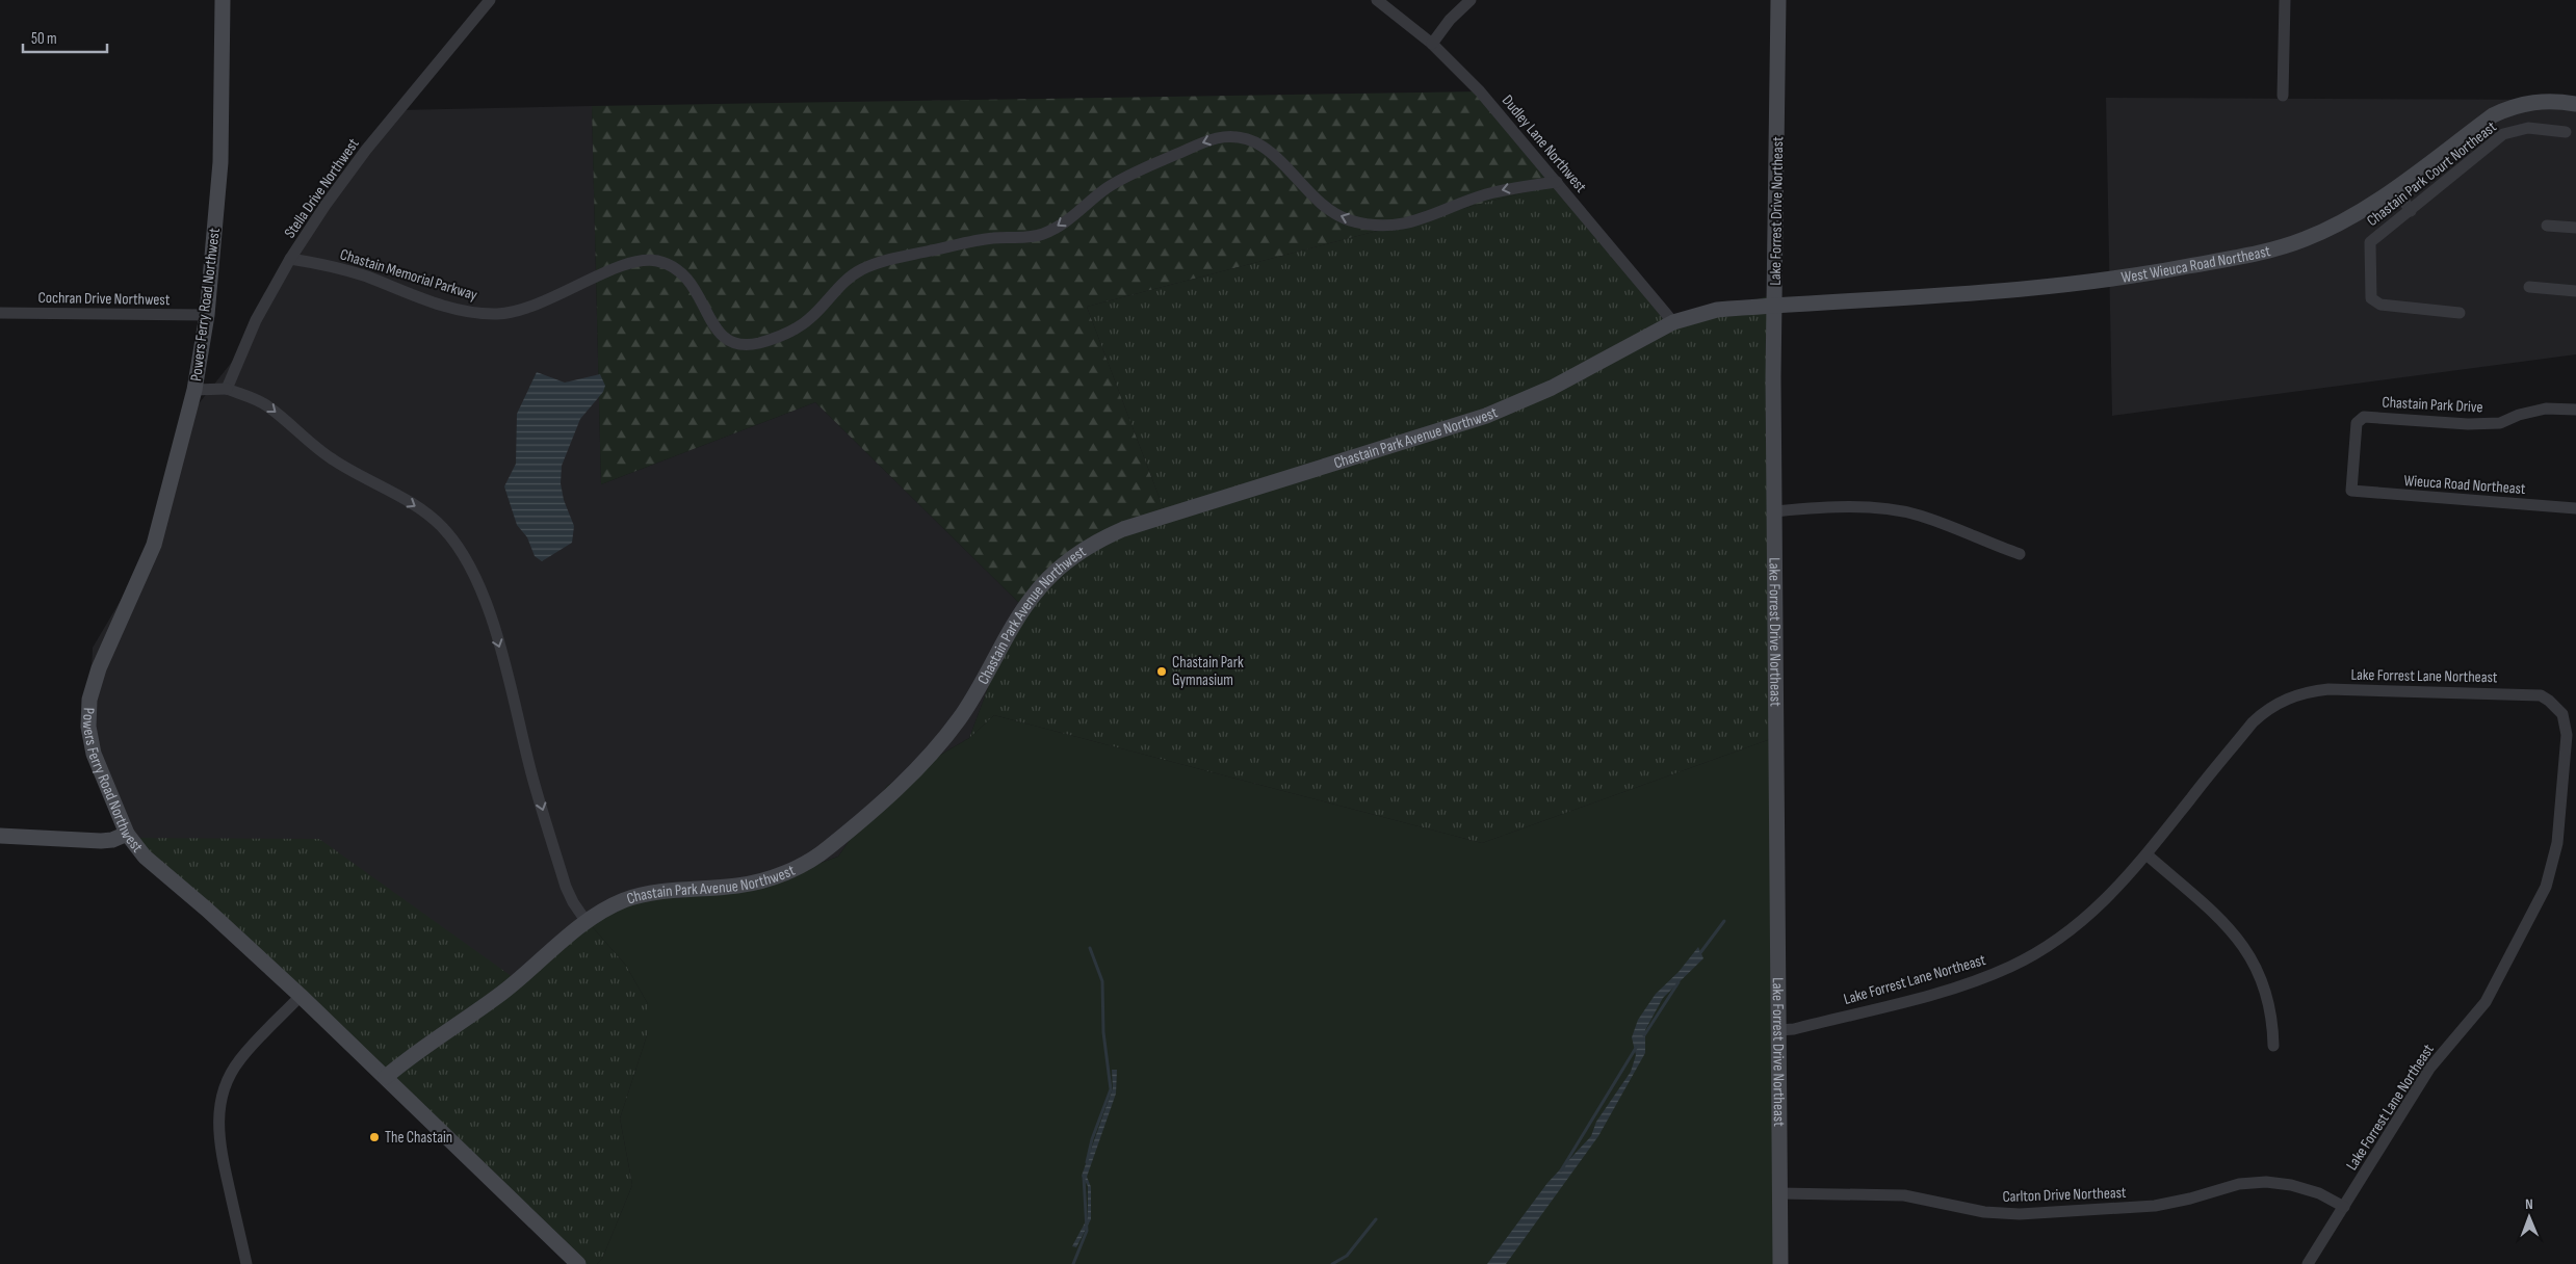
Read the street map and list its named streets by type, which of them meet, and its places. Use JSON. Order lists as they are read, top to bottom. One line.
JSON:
{"streets":{"street":["Dudley Lane Northwest","Chastain Park Court Northeast","Stella Drive Northwest","Lake Forrest Drive Northeast","West Wieuca Road Northeast","Chastain Memorial Parkway","Cochran Drive Northwest","Powers Ferry Road Northwest","Chastain Park Drive","Chastain Park Avenue Northwest","Wieuca Road Northeast","Lake Forrest Lane Northeast","Carlton Drive Northeast"]},"crossings":[["Dudley Lane Northwest","Chastain Memorial Parkway"],["Dudley Lane Northwest","Chastain Park Avenue Northwest"],["Stella Drive Northwest","Chastain Memorial Parkway"],["Lake Forrest Drive Northeast","West Wieuca Road Northeast"],["Lake Forrest Drive Northeast","Chastain Park Avenue Northwest"],["Lake Forrest Drive Northeast","Lake Forrest Lane Northeast"],["Lake Forrest Drive Northeast","Carlton Drive Northeast"],["West Wieuca Road Northeast","Chastain Park Avenue Northwest"],["Cochran Drive Northwest","Powers Ferry Road Northwest"],["Powers Ferry Road Northwest","Chastain Park Avenue Northwest"],["Chastain Park Drive","Wieuca Road Northeast"],["Lake Forrest Lane Northeast","Carlton Drive Northeast"]],"one_way":["Chastain Memorial Parkway"],"places":["Chastain Park Gymnasium","The Chastain"],"scale_bar":"50 m","north":"top"}
